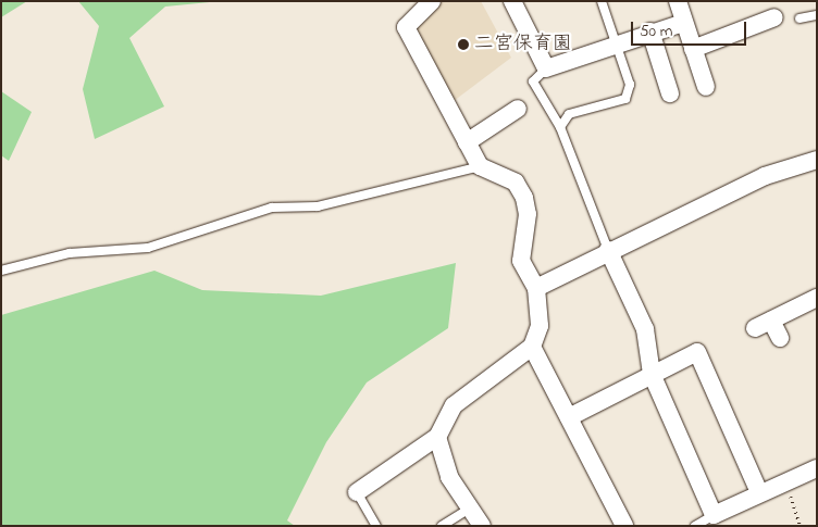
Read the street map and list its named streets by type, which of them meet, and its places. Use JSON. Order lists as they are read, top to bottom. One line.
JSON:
{"places":["二宮保育園"],"scale_bar":"50 m"}
